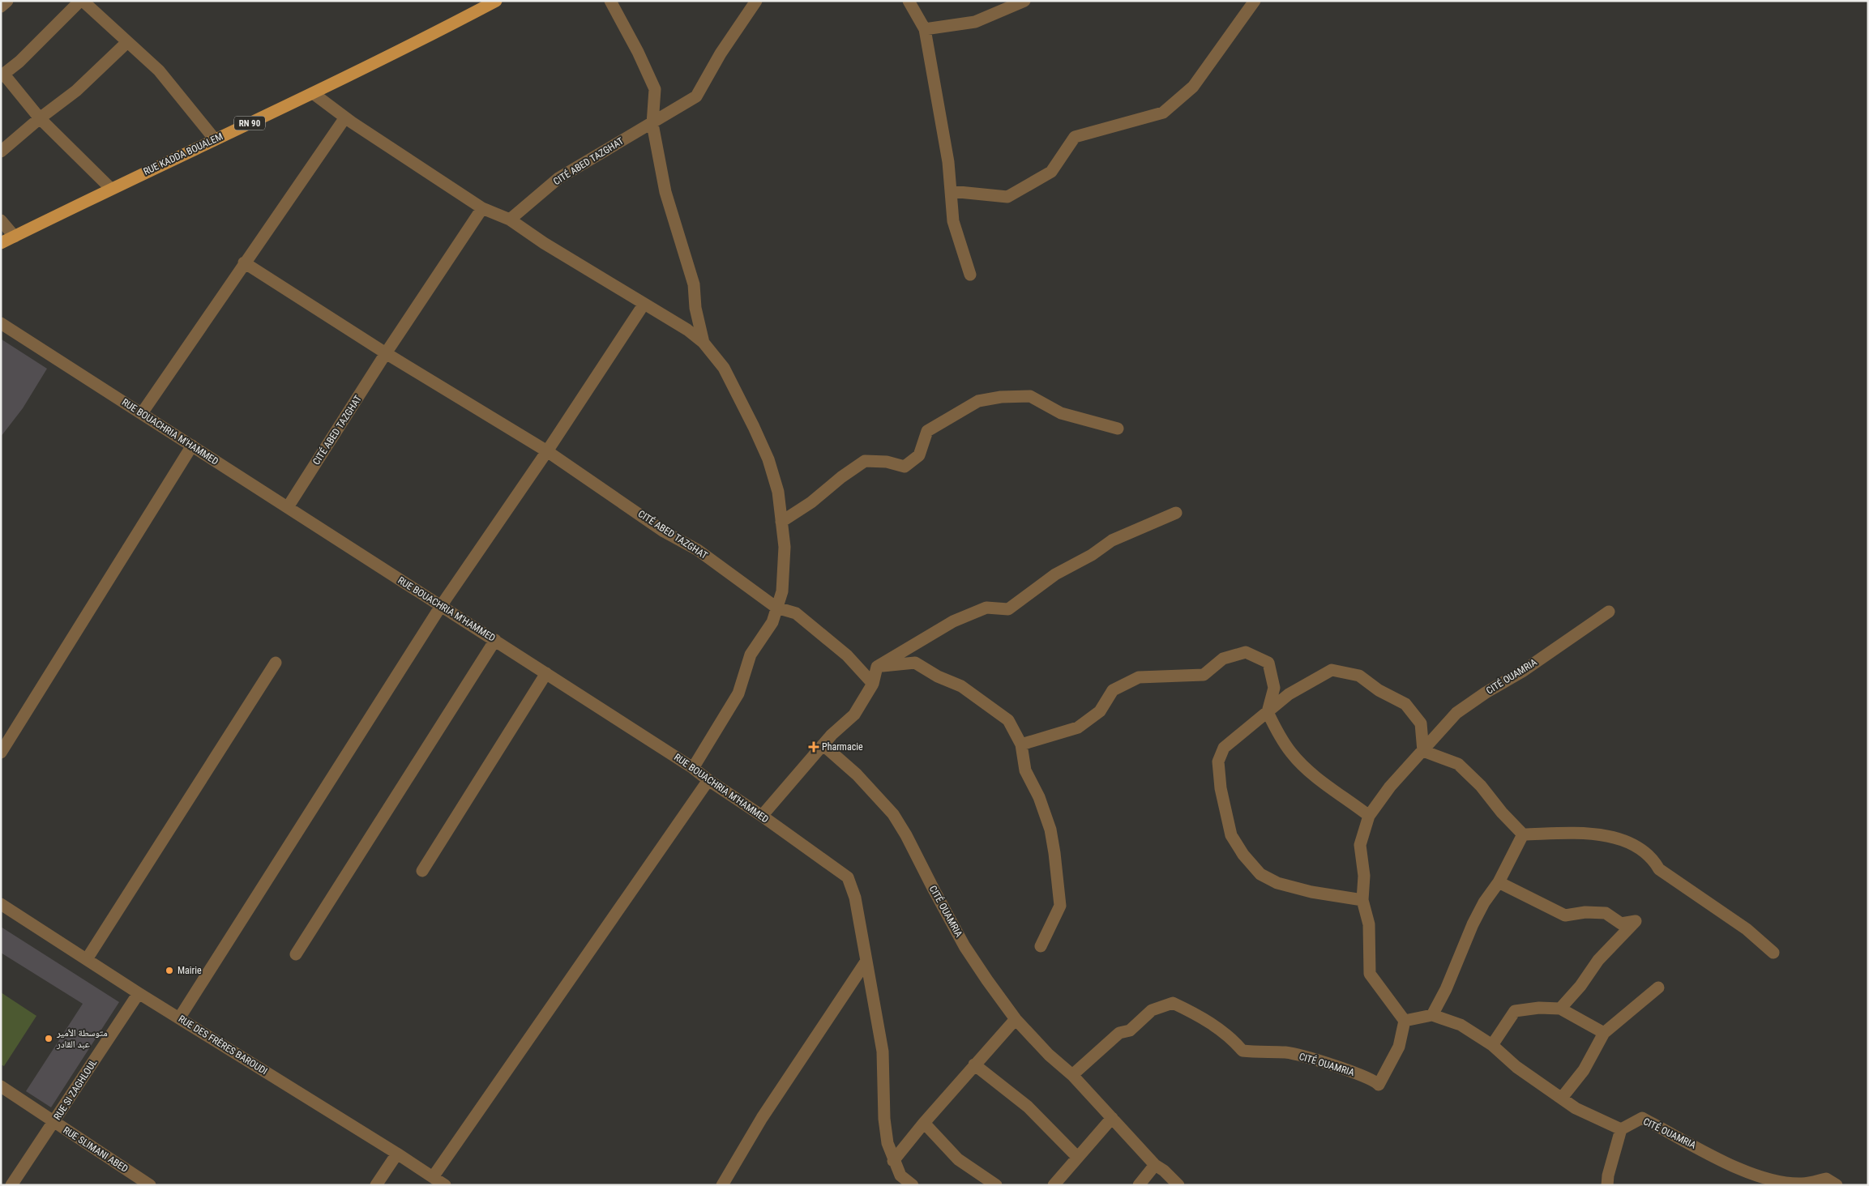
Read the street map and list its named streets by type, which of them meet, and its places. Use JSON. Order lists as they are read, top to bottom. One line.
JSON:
{"streets":{"main road":["RN 90","RUE KADDA BOUALEM"],"street":["CITÉ ABED TAZGHAT","RUE BOUACHRIA M'HAMMED","CITÉ OUAMRIA","RUE DES FRÈRES BAROUDI","RUE SI ZAGHLOUL","RUE SLIMANI ABED"]},"crossings":[["CITÉ ABED TAZGHAT","RUE BOUACHRIA M'HAMMED"],["RUE DES FRÈRES BAROUDI","RUE SI ZAGHLOUL"],["RUE SI ZAGHLOUL","RUE SLIMANI ABED"]],"places":{"health":["Pharmacie"],"other":["Mairie","متوسطة الأمير عبد القادر"]}}
